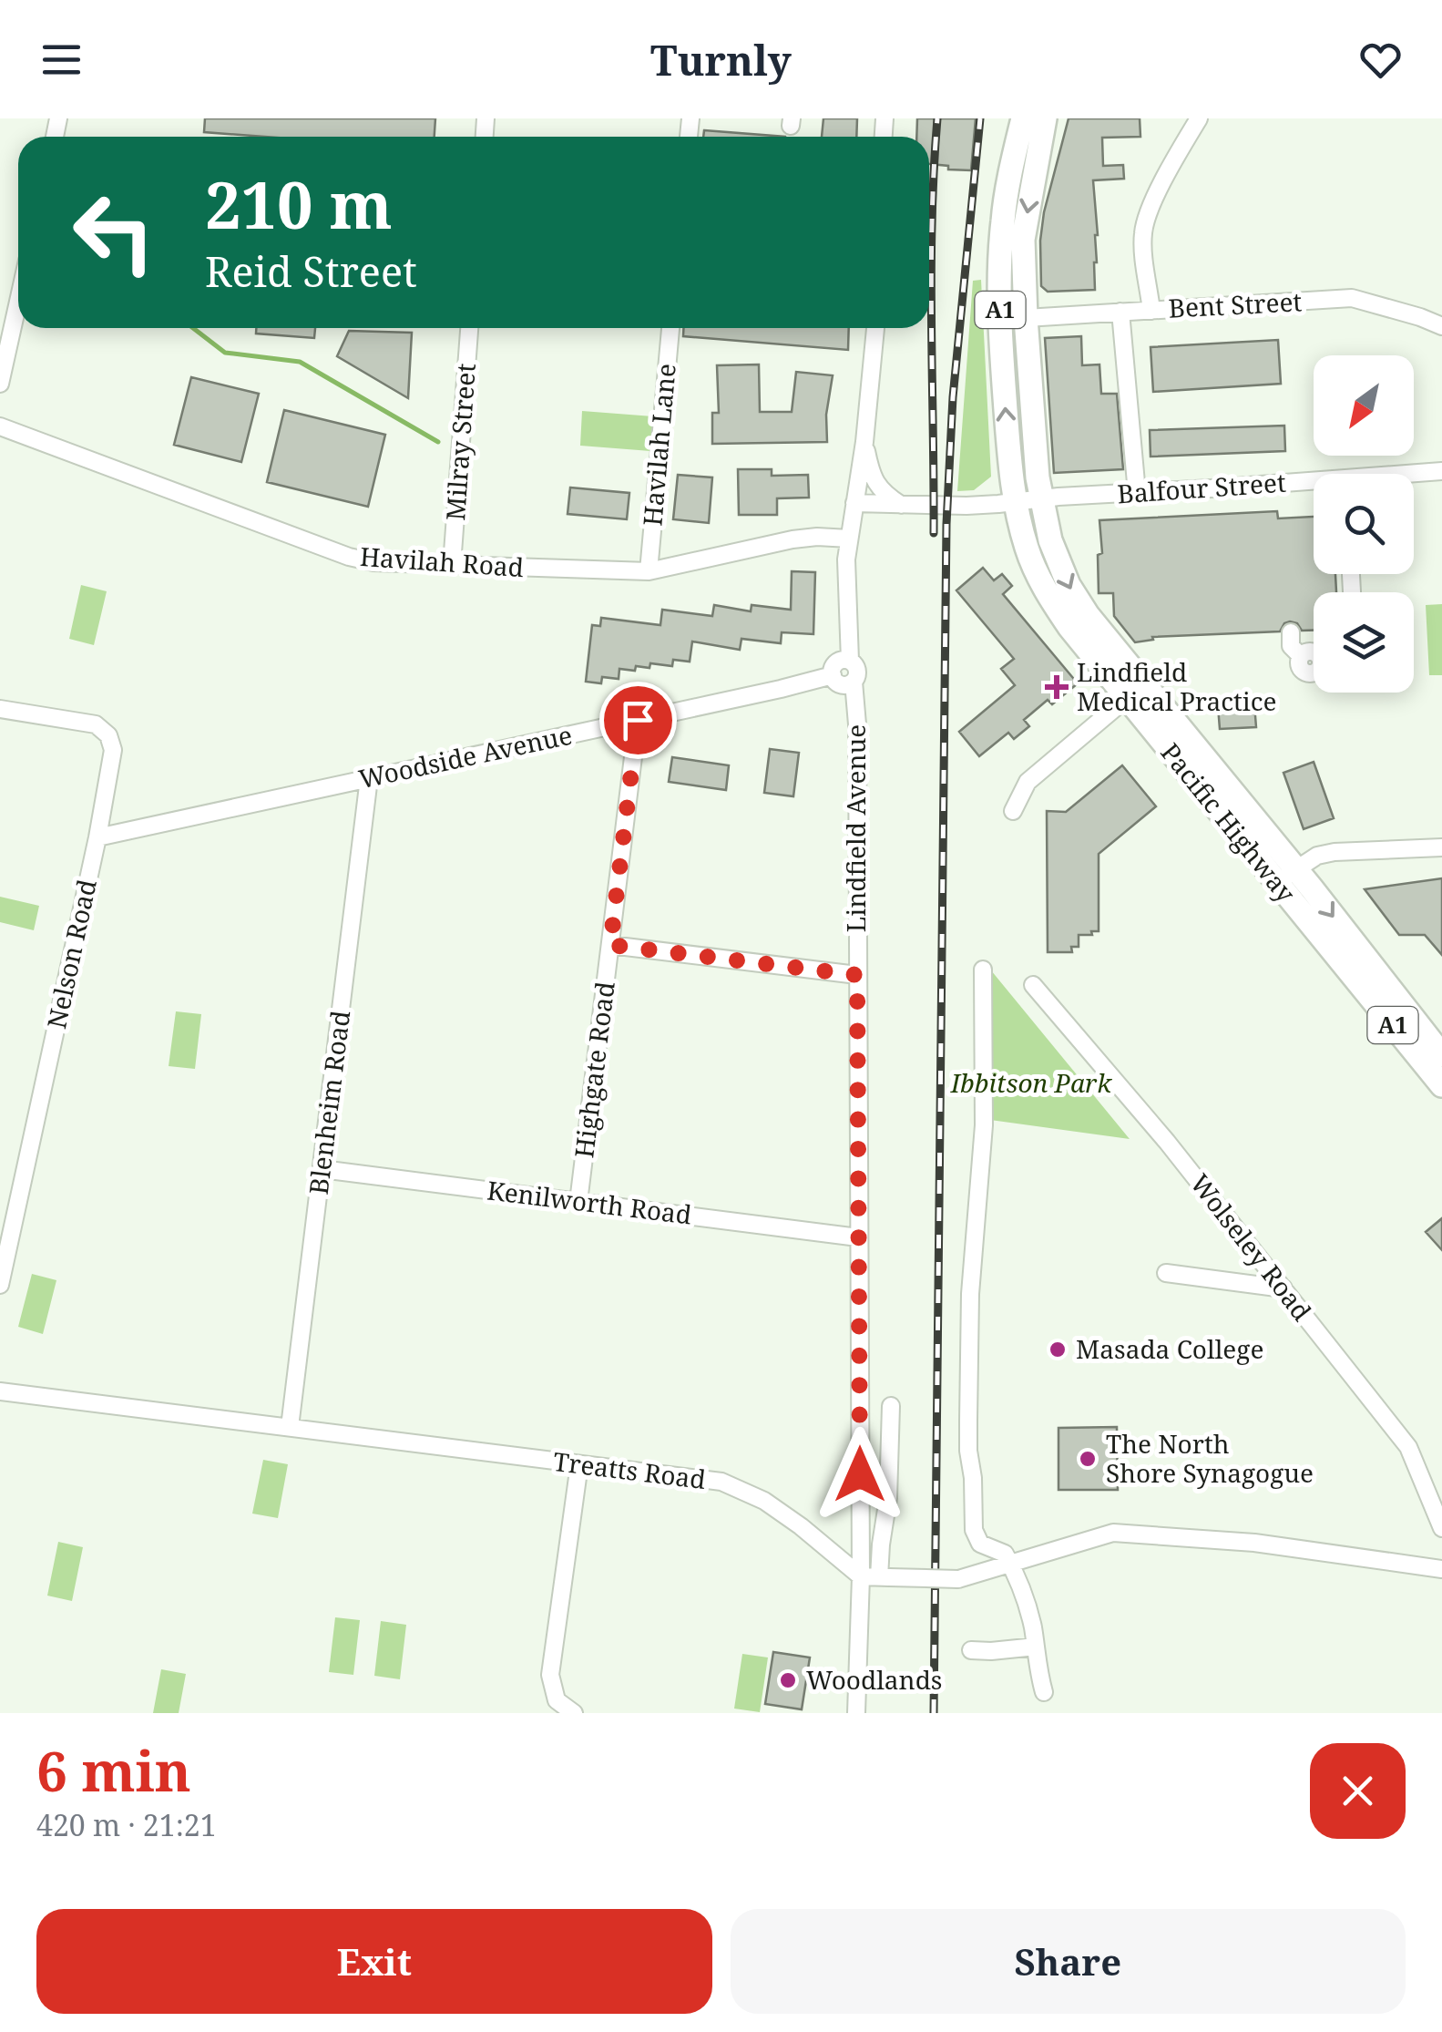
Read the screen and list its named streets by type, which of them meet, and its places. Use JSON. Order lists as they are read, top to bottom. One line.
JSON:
{"streets":{"highway":["A1","Pacific Highway"],"street":["Bent Street","Milray Street","Havilah Lane","Balfour Street","Havilah Road","Woodside Avenue","Lindfield Avenue","Nelson Road","Highgate Road","Blenheim Road","Kenilworth Road","Wolseley Road","Treatts Road"]},"crossings":[["Bent Street","Pacific Highway"],["Milray Street","Havilah Road"],["Havilah Lane","Havilah Road"],["Balfour Street","Pacific Highway"],["Woodside Avenue","Lindfield Avenue"],["Woodside Avenue","Nelson Road"],["Woodside Avenue","Highgate Road"],["Woodside Avenue","Blenheim Road"],["Lindfield Avenue","Kenilworth Road"],["Lindfield Avenue","Treatts Road"],["Highgate Road","Kenilworth Road"],["Blenheim Road","Kenilworth Road"],["Blenheim Road","Treatts Road"]],"parks":["Ibbitson Park"],"places":{"health":["Lindfield Medical Practice"],"other":["Masada College","The North Shore Synagogue","Woodlands"]},"north":"bottom left","page":{"header":"Turnly","turn":["210 m","Reid Street"],"heading":["6 min","420 m · 21:21"],"buttons":["Exit","Share"]}}
